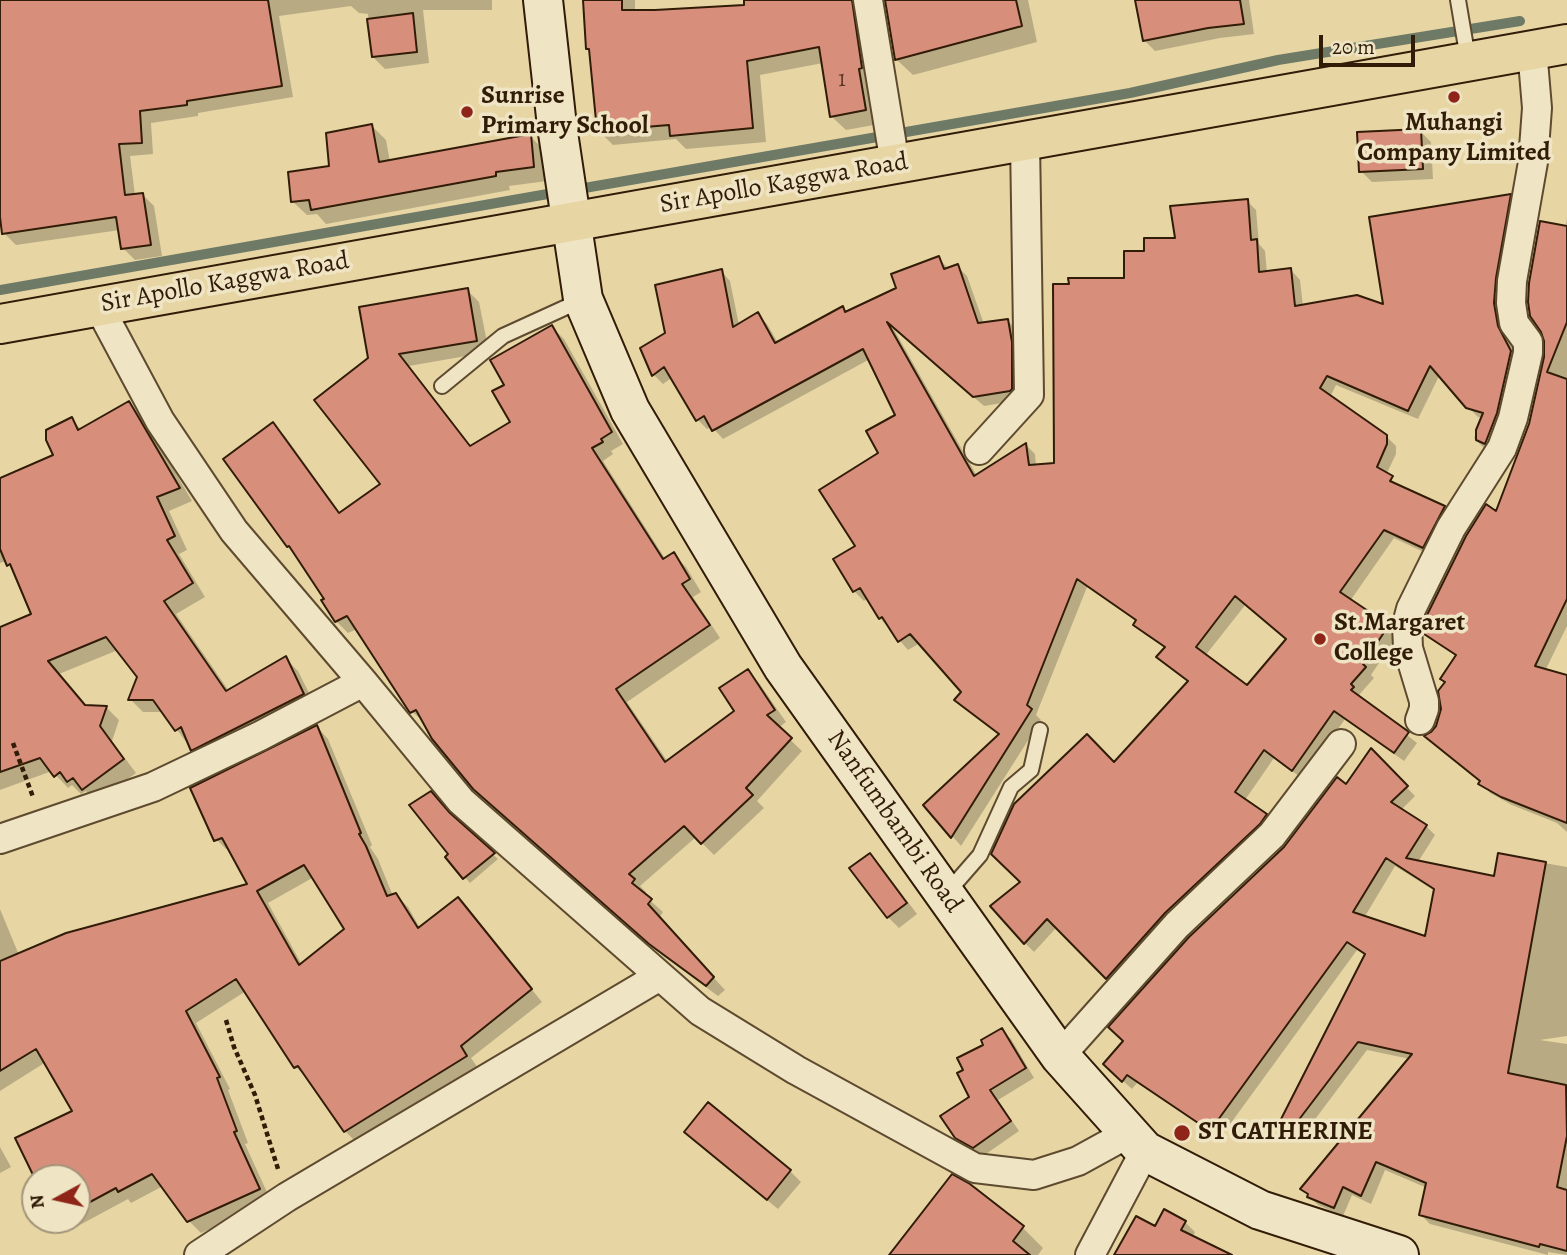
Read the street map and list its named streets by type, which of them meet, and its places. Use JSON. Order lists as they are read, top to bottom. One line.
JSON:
{"streets":{"main road":["Sir Apollo Kaggwa Road"],"street":["Nanfumbambi Road"]},"crossings":[["Sir Apollo Kaggwa Road","Nanfumbambi Road"]],"places":["Muhangi Company Limited","Sunrise Primary School","St.Margaret College","ST CATHERINE"],"house_numbers":["1"],"scale_bar":"20 m","north":"left"}
